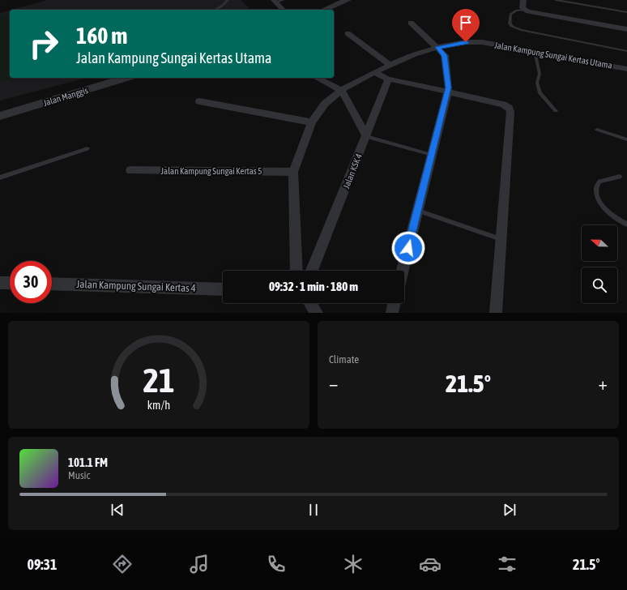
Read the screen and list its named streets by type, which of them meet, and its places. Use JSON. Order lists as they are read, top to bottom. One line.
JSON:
{"streets":{"street":["Jalan Kampung Sungai Kertas Utama","Jalan Manggis","Jalan Kampung Sungai Kertas 5","Jalan KSK 4","Jalan Kampung Sungai Kertas 4"]},"crossings":[["Jalan Kampung Sungai Kertas Utama","Jalan Kampung Sungai Kertas 5"]],"north":"left","page":{"turn":["160 m","Jalan Kampung Sungai Kertas Utama"],"limit":"30","trip":"09:32 · 1 min · 180 m","tile":"Climate","heat":["−","21.5°","+"],"song":["101.1 FM","Music"],"tabs":["09:31","21.5°"],"gauge":["21","km/h"]}}
